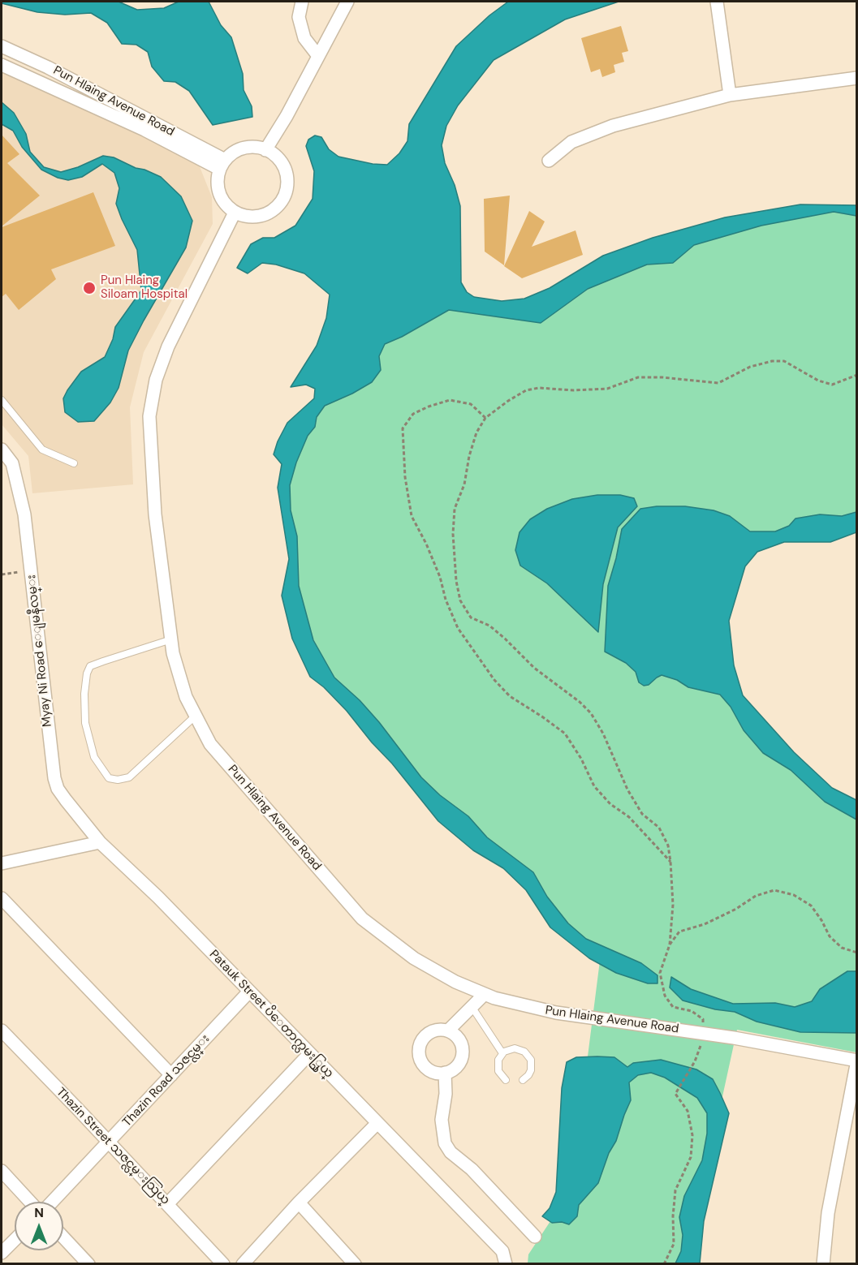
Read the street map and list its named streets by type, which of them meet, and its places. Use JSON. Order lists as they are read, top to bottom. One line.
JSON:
{"streets":{"street":["Pun Hlaing Avenue Road","Myay Ni Road ေျမနီလမ္း","Patauk Street ပိေတာက္လမး္သြယ္","Thazin Road သဇင္လမ္း","Thazin Street သဇင္လမ္းသြယ္"]},"crossings":[["Myay Ni Road ေျမနီလမ္း","Patauk Street ပိေတာက္လမး္သြယ္"],["Patauk Street ပိေတာက္လမး္သြယ္","Thazin Road သဇင္လမ္း"],["Thazin Road သဇင္လမ္း","Thazin Street သဇင္လမ္းသြယ္"]],"places":["Pun Hlaing Siloam Hospital"],"north":"top"}
